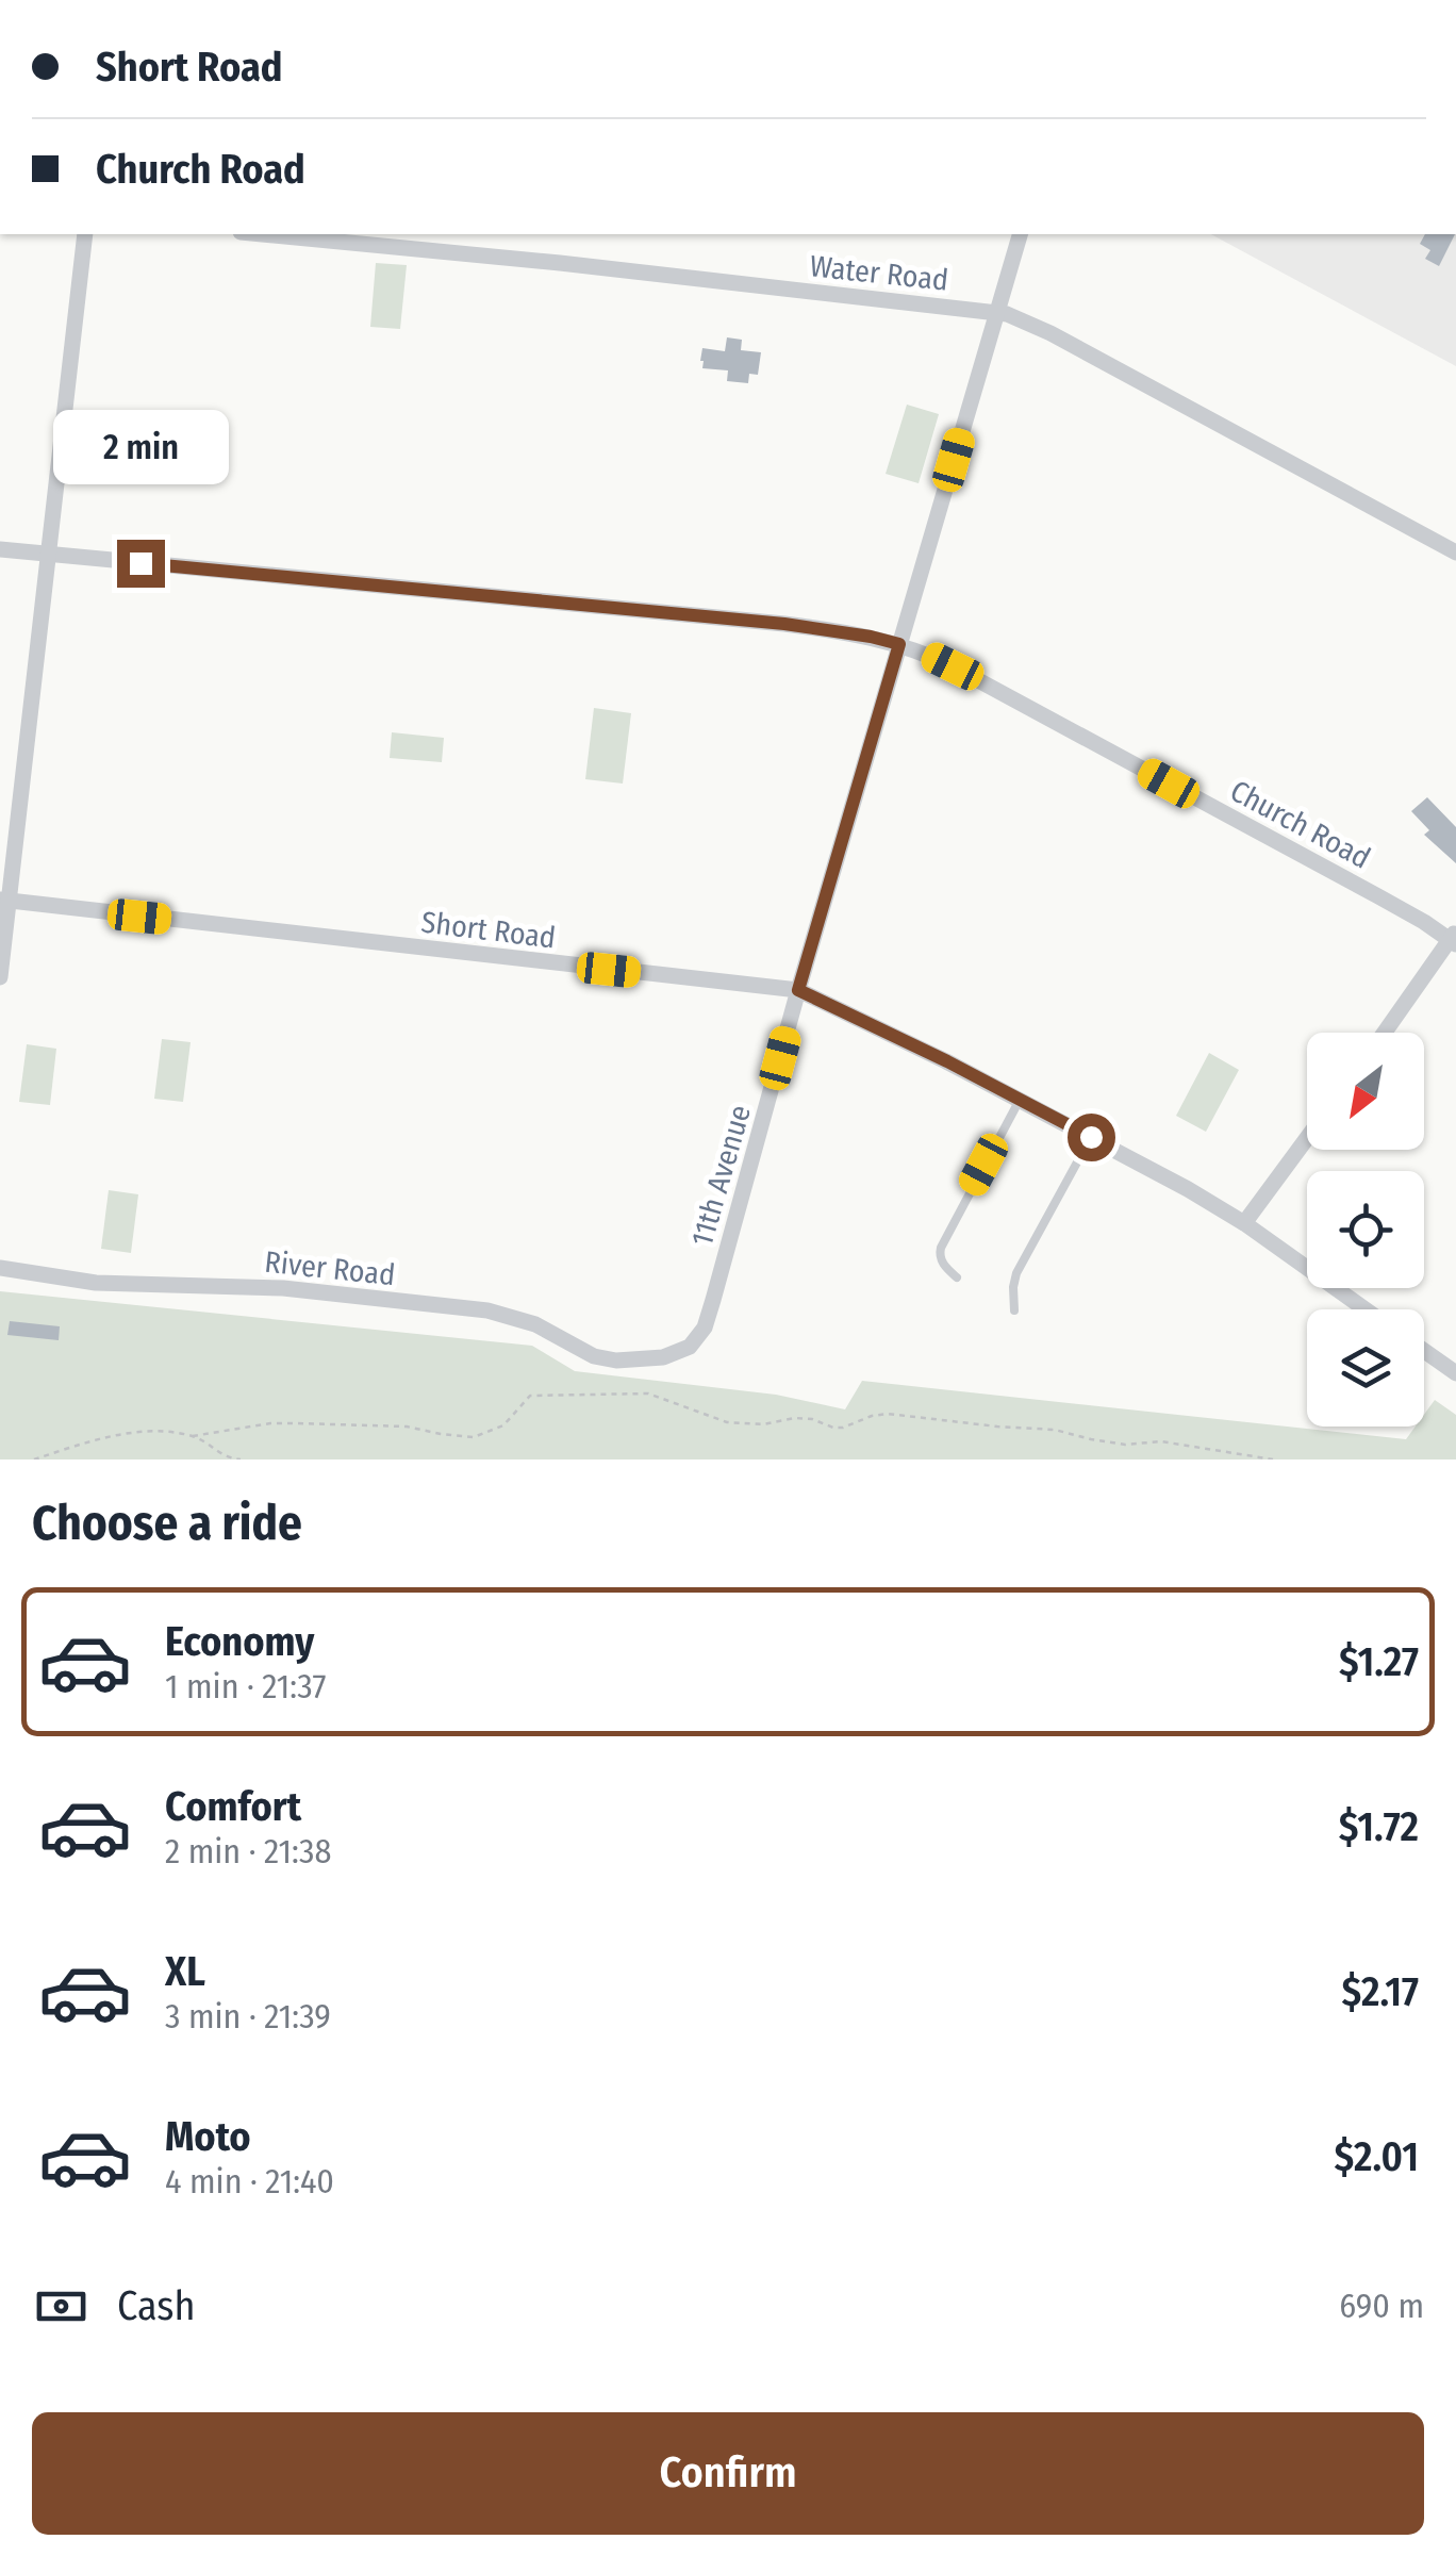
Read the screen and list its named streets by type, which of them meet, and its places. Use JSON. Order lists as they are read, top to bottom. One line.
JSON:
{"streets":{"street":["Water Road","Church Road","Short Road","11th Avenue","River Road"]},"crossings":[["Water Road","11th Avenue"],["Church Road","11th Avenue"],["Short Road","11th Avenue"],["11th Avenue","River Road"]],"north":"bottom left","page":{"banner":["Short Road","Church Road"],"bubble":"2 min","heading":"Choose a ride","list":[{"name":"Economy","note":"1 min · 21:37","value":"$1.27"},{"name":"Comfort","note":"2 min · 21:38","value":"$1.72"},{"name":"XL","note":"3 min · 21:39","value":"$2.17"},{"name":"Moto","note":"4 min · 21:40","value":"$2.01"}],"pay":["Cash","690 m"],"buttons":"Confirm"}}
